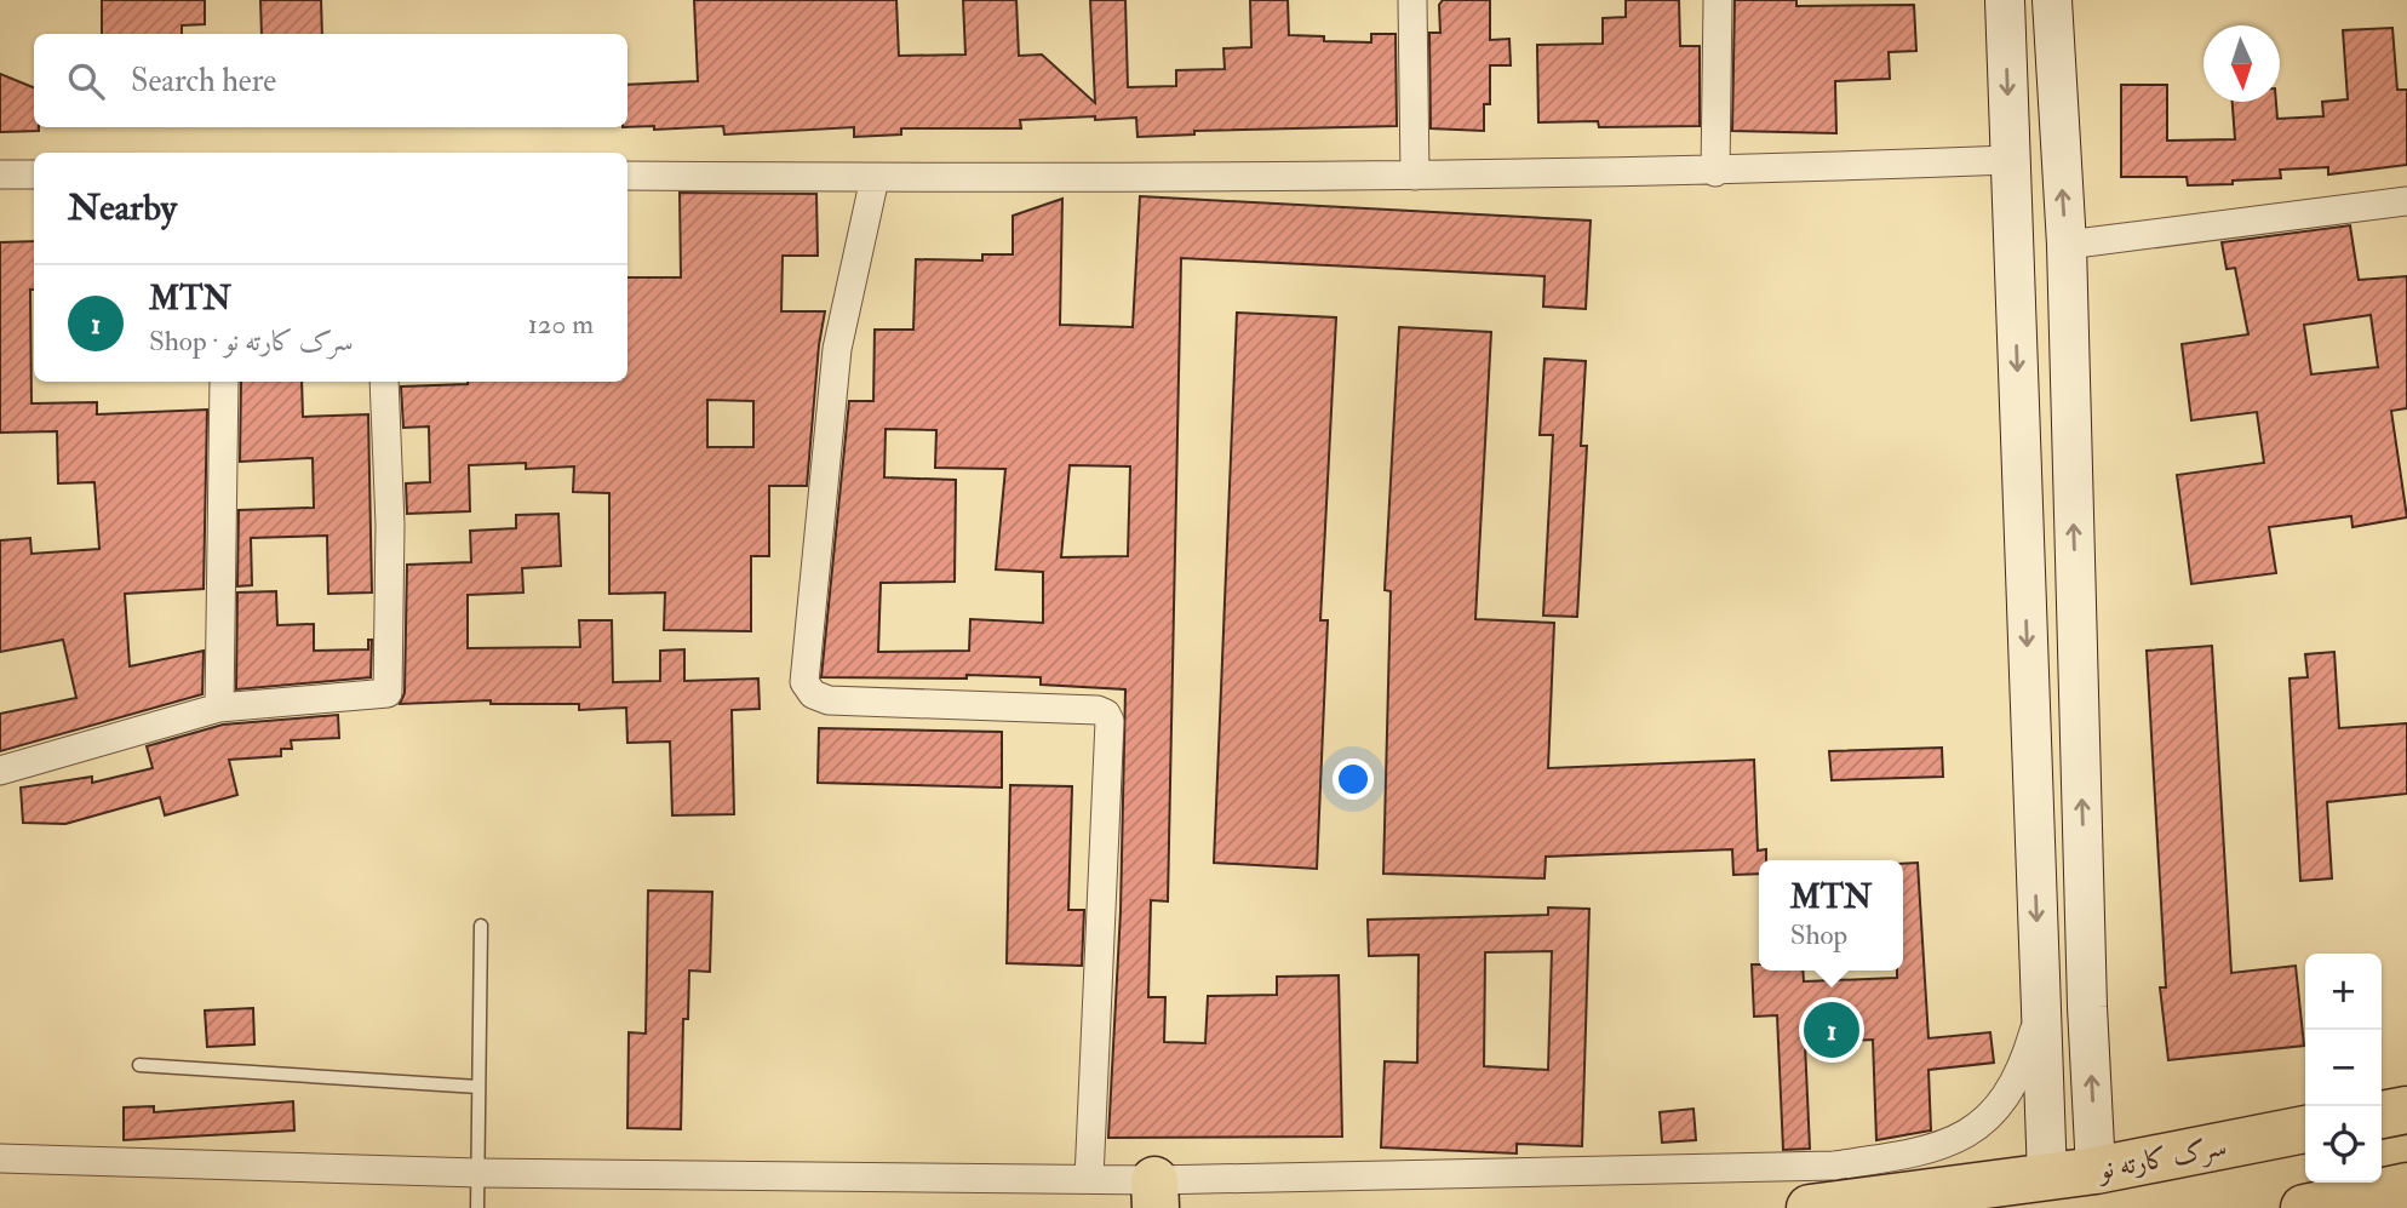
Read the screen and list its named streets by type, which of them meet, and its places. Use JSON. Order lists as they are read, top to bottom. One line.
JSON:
{"streets":{"highway":["سرک کارته نو"]},"north":"bottom","page":{"search":"Search here","heading":"Nearby","list":[{"mark":"1","name":"MTN","note":"Shop · سرک کارته نو","value":"120 m"}],"popup":["MTN","Shop"],"map_buttons":["+","−"],"pins":"1"}}
